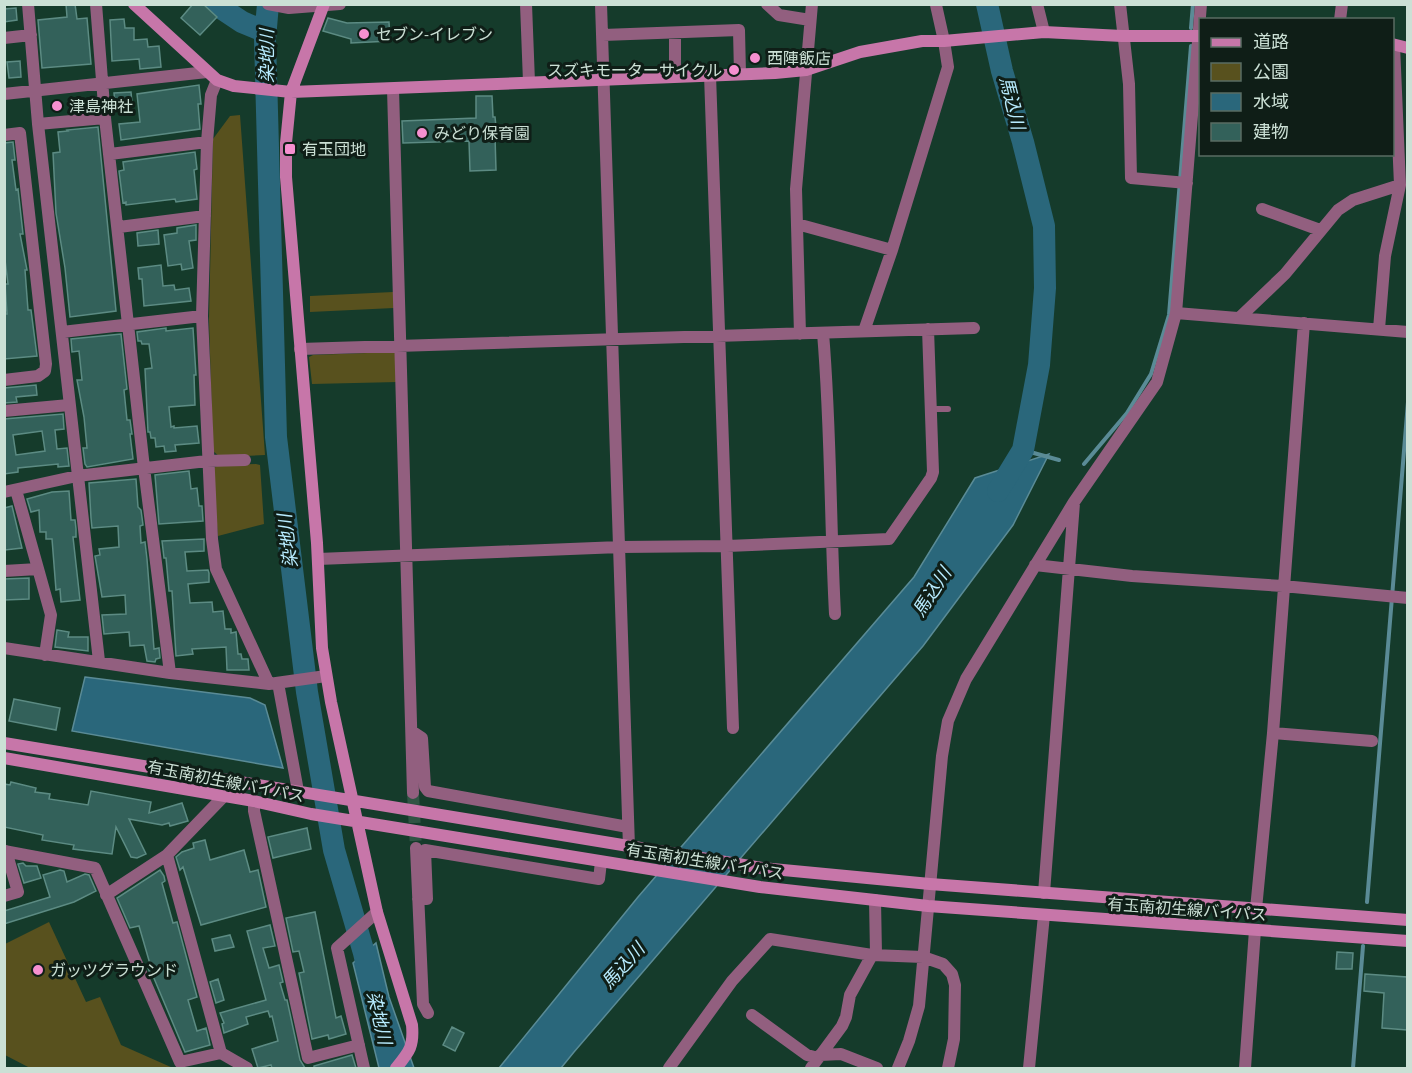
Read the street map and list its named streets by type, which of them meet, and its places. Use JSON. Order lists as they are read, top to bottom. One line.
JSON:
{"streets":{"street":["有玉南初生線バイパス"]},"water":["染地川","馬込川"],"places":{"other":["セブン-イレブン","西陣飯店","スズキモーターサイクル","津島神社","みどり保育園","ガッツグラウンド"],"transit":["有玉団地"]},"legend":["道路","公園","水域","建物"]}
